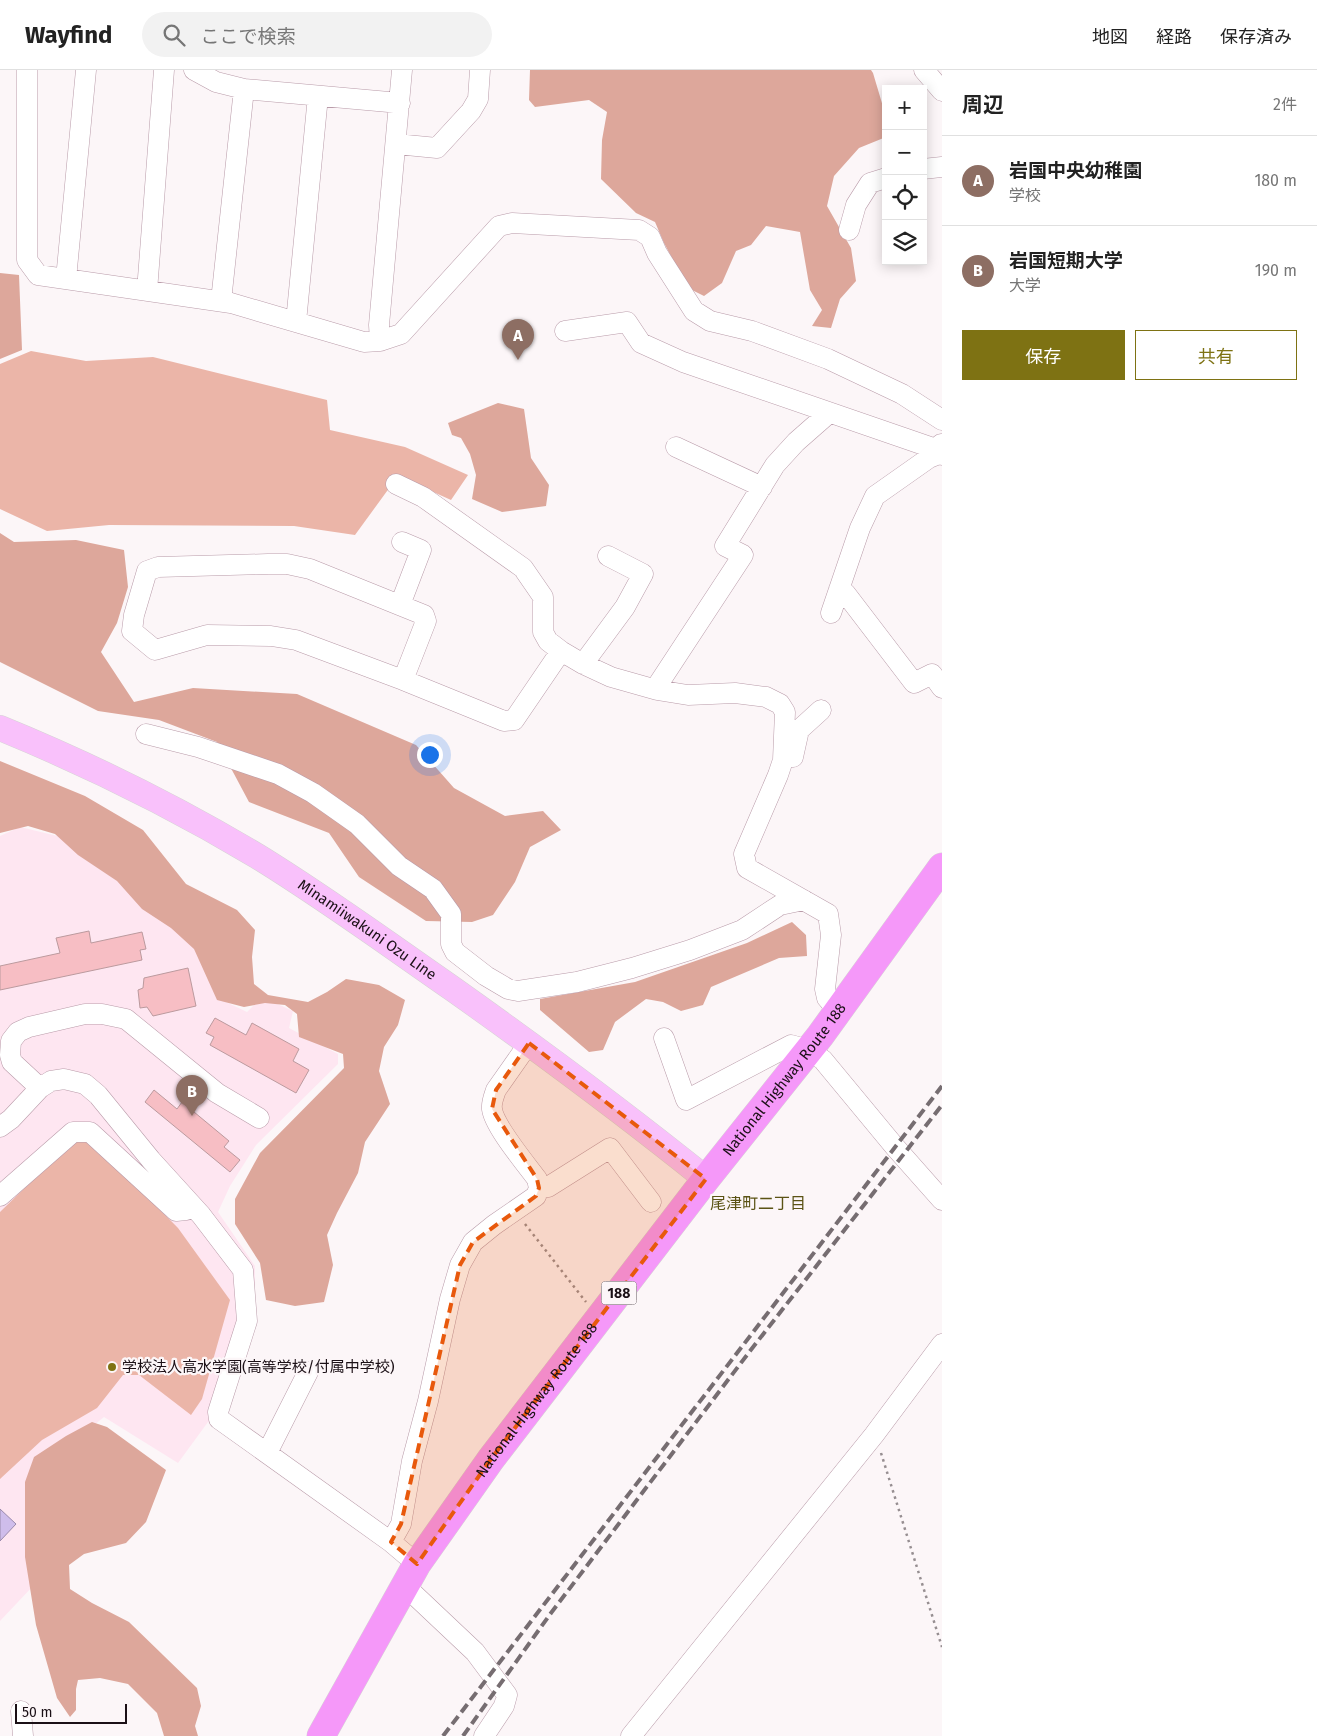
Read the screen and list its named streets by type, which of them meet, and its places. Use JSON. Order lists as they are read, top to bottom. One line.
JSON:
{"streets":{"highway":["National Highway Route 188","188"],"main road":["Minamiiwakuni Ozu Line"]},"crossings":[["Minamiiwakuni Ozu Line","National Highway Route 188"]],"districts":["尾津町二丁目"],"places":["学校法人高水学園(高等学校/付属中学校)"],"scale_bar":"50 m","page":{"header":"Wayfind","search":"ここで検索","nav":["地図","経路","保存済み"],"heading":["周辺","2件"],"map_buttons":["+","−"],"list":[{"mark":"A","name":"岩国中央幼稚園","note":"学校","value":"180 m"},{"mark":"B","name":"岩国短期大学","note":"大学","value":"190 m"}],"buttons":["保存","共有"],"pins":["A","B"],"scale":"50 m"}}
